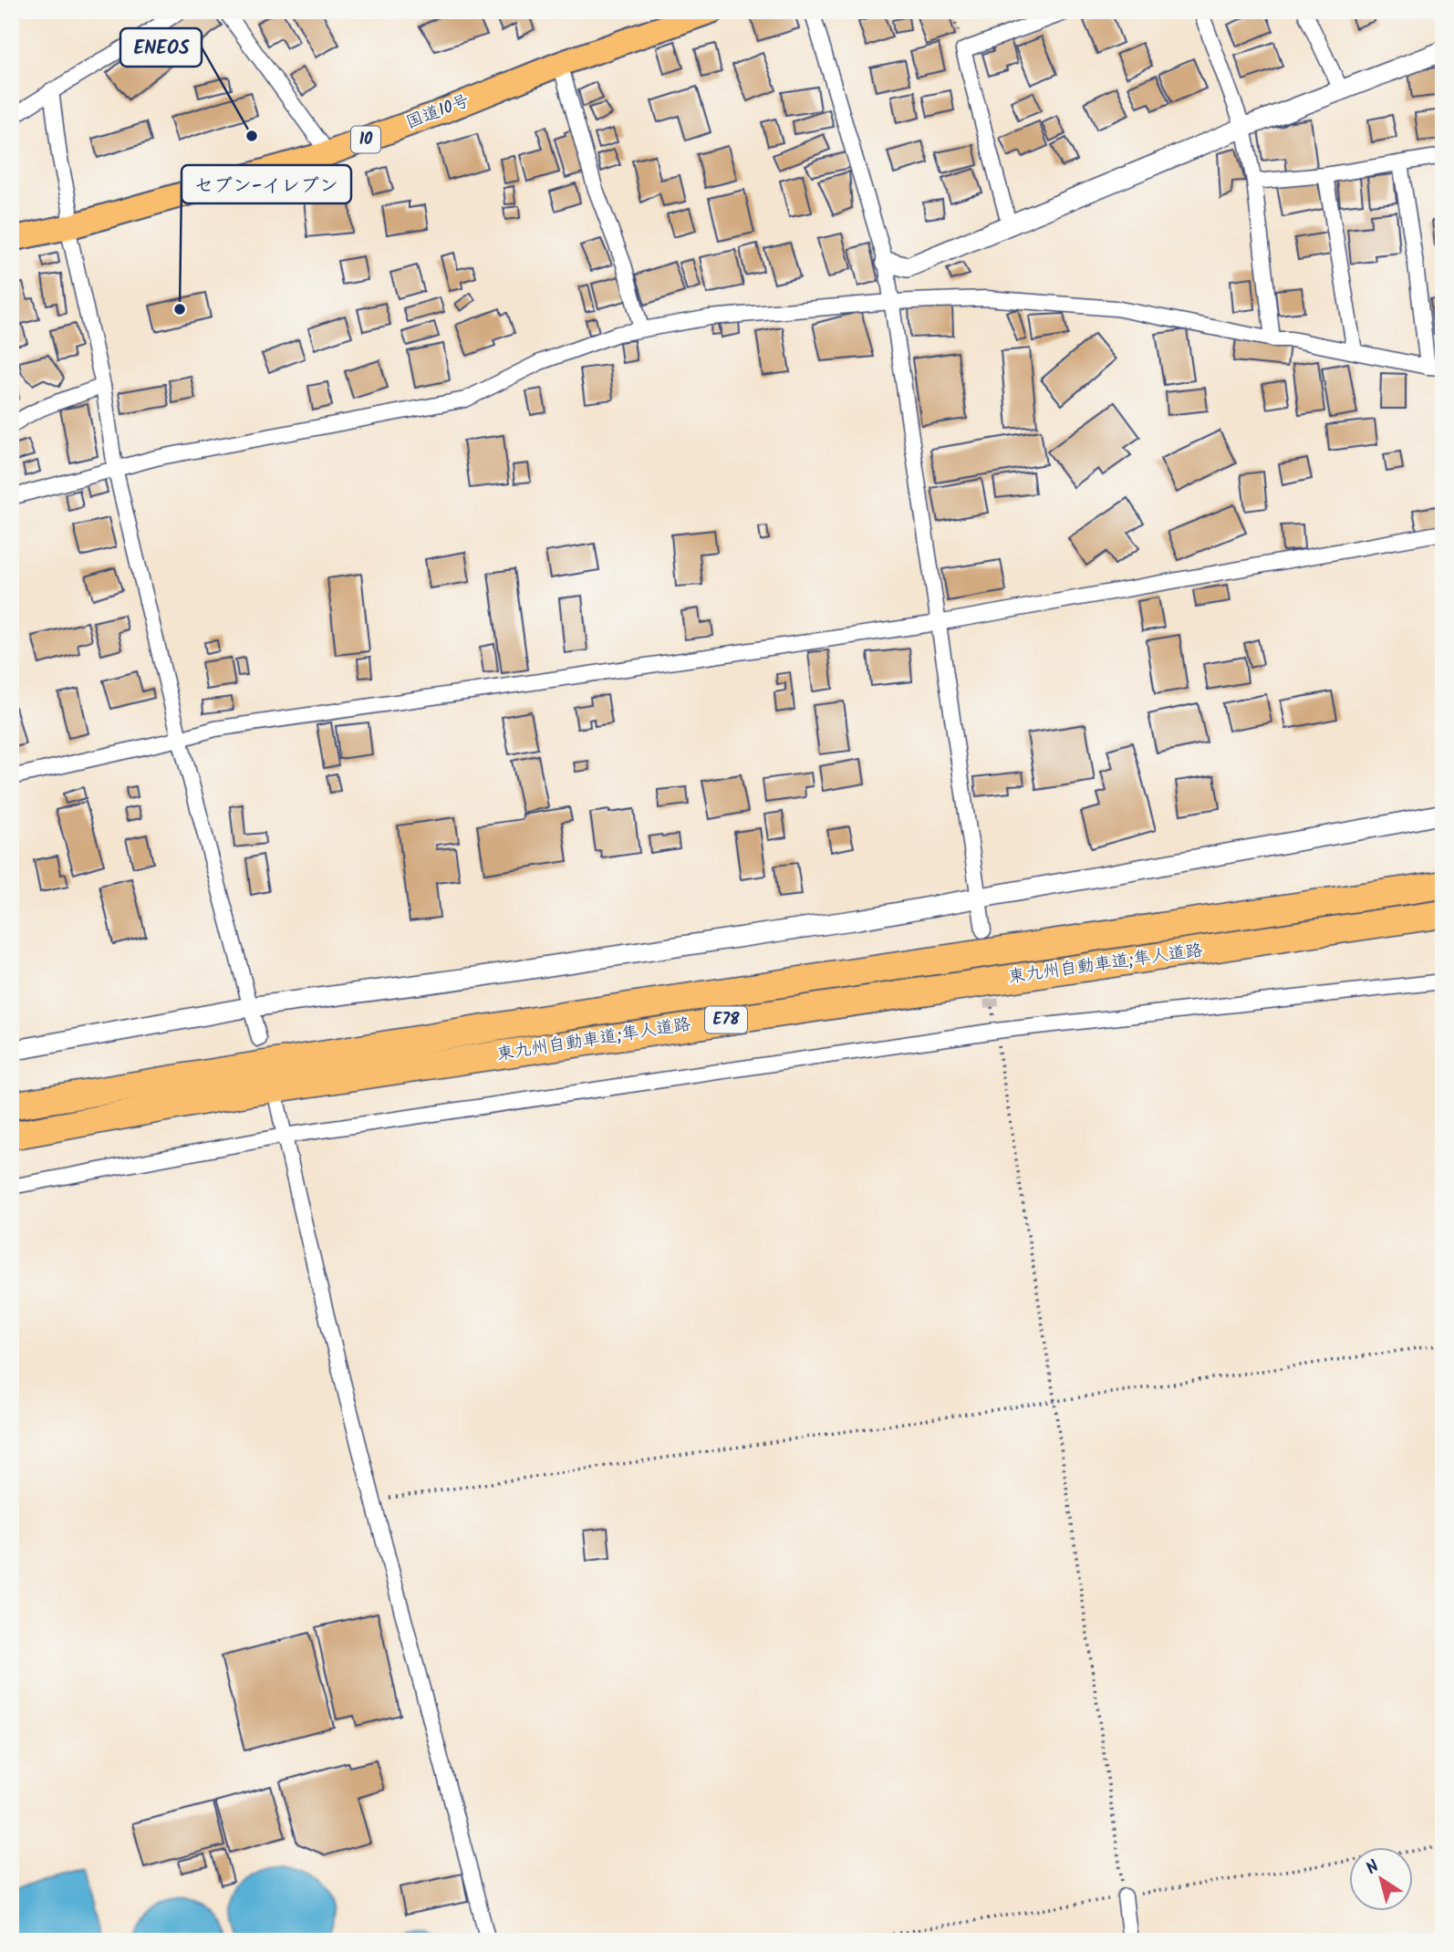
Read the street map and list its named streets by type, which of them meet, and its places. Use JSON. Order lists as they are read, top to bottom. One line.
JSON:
{"streets":{"highway":["国道10号","10","東九州自動車道;隼人道路","E78"]},"places":["ENEOS","セブン-イレブン"],"north":"top left"}
